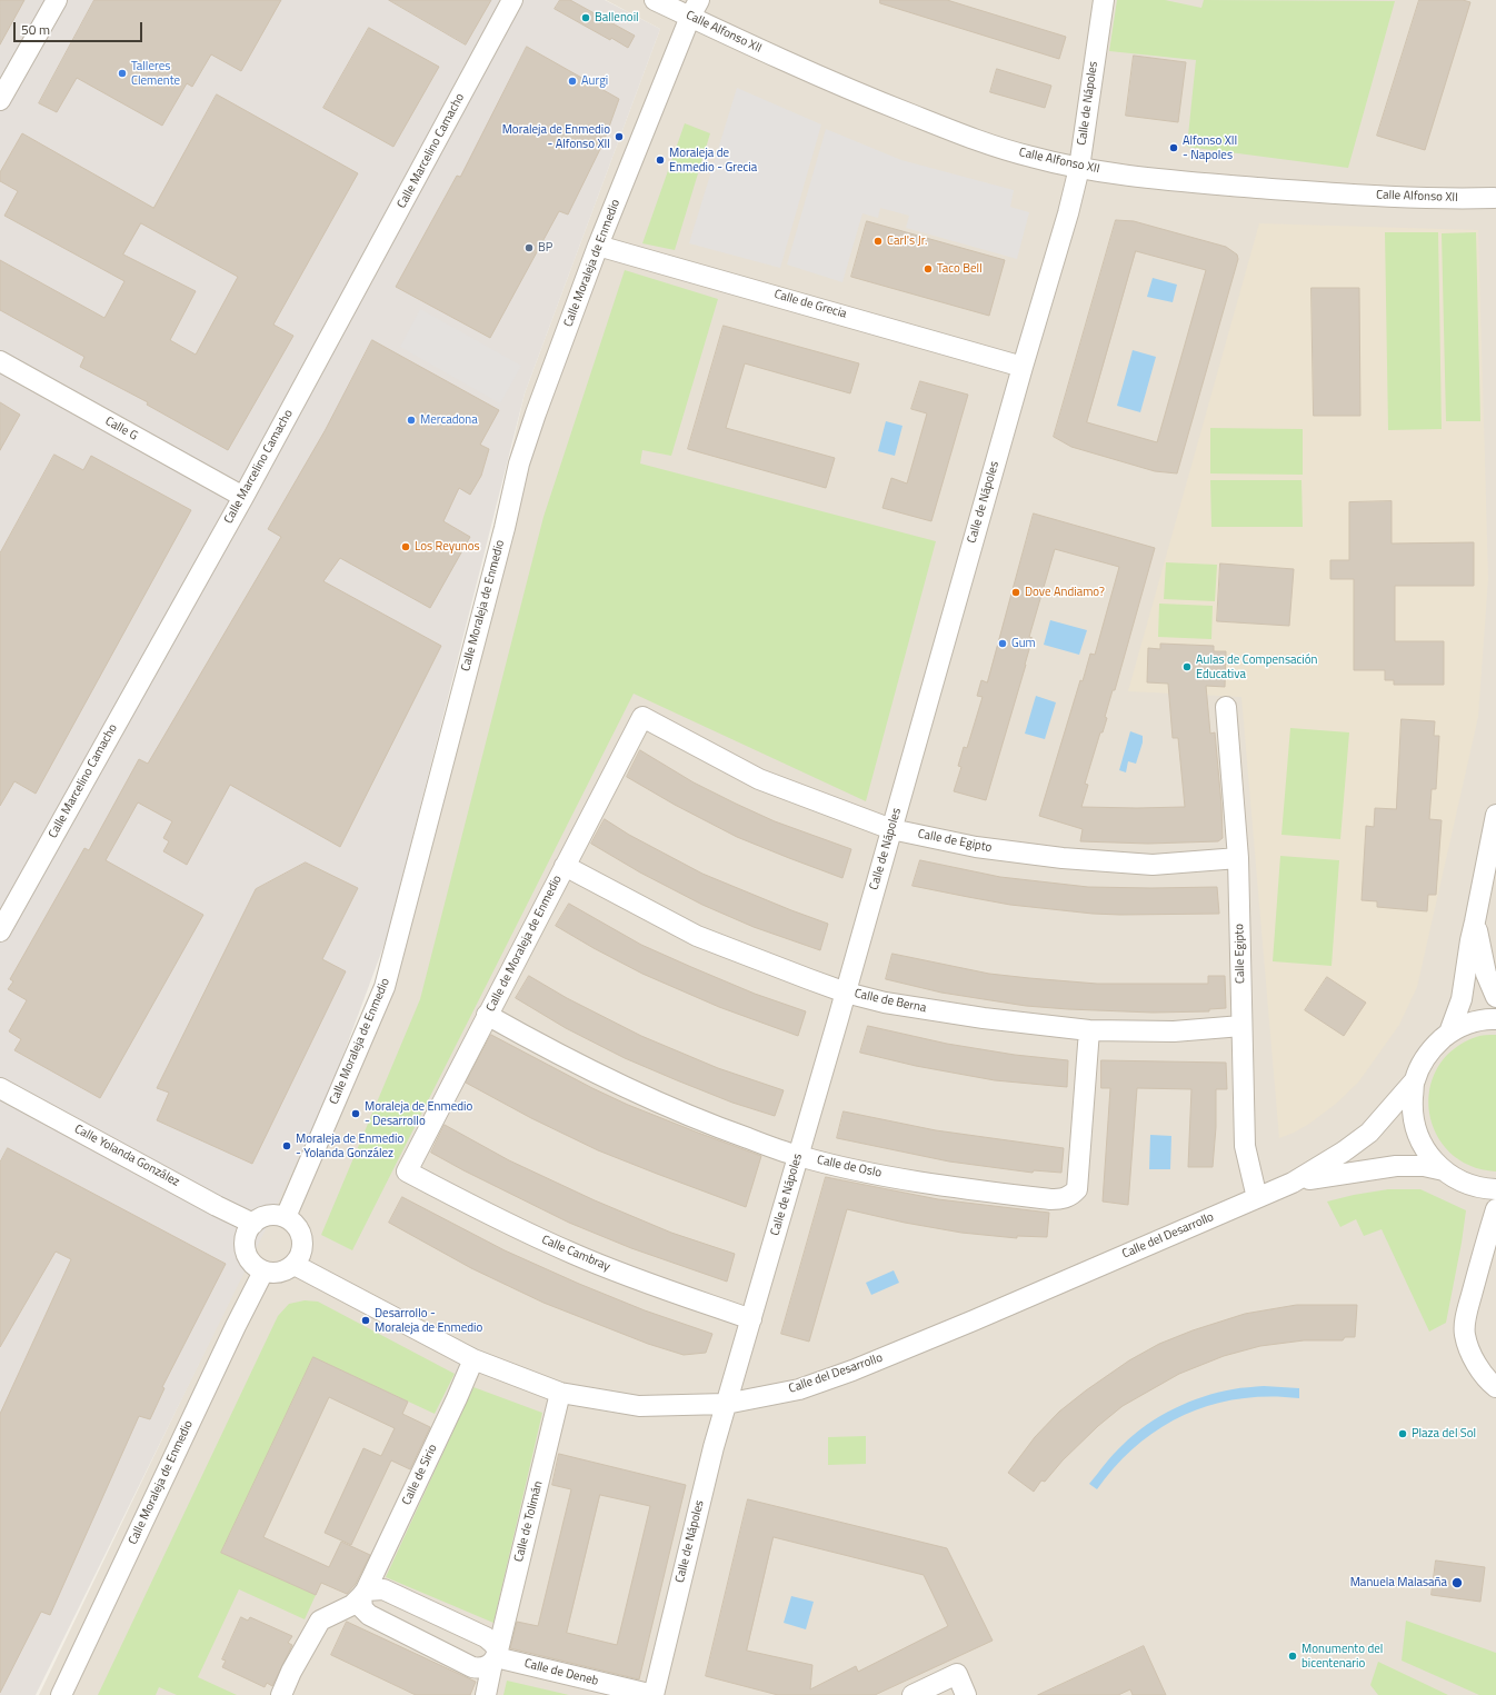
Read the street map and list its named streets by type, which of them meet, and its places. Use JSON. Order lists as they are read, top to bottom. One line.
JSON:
{"streets":{"street":["Calle Alfonso XII","Calle de Nápoles","Calle Marcelino Camacho","Calle Moraleja de Enmedio","Calle de Grecia","Calle G","Calle de Egipto","Calle de Moraleja de Enmedio","Calle Egipto","Calle de Berna","Calle Yolanda González","Calle de Oslo","Calle del Desarrollo","Calle Cambray","Calle de Sirio","Calle de Tolimán","Calle de Deneb"]},"crossings":[["Calle Alfonso XII","Calle de Nápoles"],["Calle Alfonso XII","Calle Moraleja de Enmedio"],["Calle de Nápoles","Calle de Grecia"],["Calle de Nápoles","Calle de Egipto"],["Calle de Nápoles","Calle de Berna"],["Calle de Nápoles","Calle de Oslo"],["Calle de Nápoles","Calle del Desarrollo"],["Calle de Nápoles","Calle Cambray"],["Calle de Nápoles","Calle de Deneb"],["Calle Marcelino Camacho","Calle G"],["Calle Moraleja de Enmedio","Calle de Grecia"],["Calle Moraleja de Enmedio","Calle Yolanda González"],["Calle Moraleja de Enmedio","Calle del Desarrollo"],["Calle de Egipto","Calle de Moraleja de Enmedio"],["Calle de Egipto","Calle Egipto"],["Calle de Moraleja de Enmedio","Calle de Berna"],["Calle de Moraleja de Enmedio","Calle de Oslo"],["Calle de Moraleja de Enmedio","Calle Cambray"],["Calle Egipto","Calle de Berna"],["Calle Egipto","Calle del Desarrollo"],["Calle de Berna","Calle de Oslo"],["Calle Yolanda González","Calle del Desarrollo"],["Calle del Desarrollo","Calle de Sirio"],["Calle del Desarrollo","Calle de Tolimán"],["Calle de Tolimán","Calle de Deneb"]],"places":["Ballenoil","Talleres Clemente","Aurgi","Moraleja de Enmedio - Alfonso XII","Alfonso XII - Napoles","Moraleja de Enmedio - Grecia","Carl's Jr.","BP","Taco Bell","Mercadona","Los Reyunos","Dove Andiamo?","Gum","Aulas de Compensación Educativa","Moraleja de Enmedio - Desarrollo","Moraleja de Enmedio - Yolanda González","Desarrollo - Moraleja de Enmedio","Plaza del Sol","Manuela Malasaña","Monumento del bicentenario"],"scale_bar":"50 m"}
